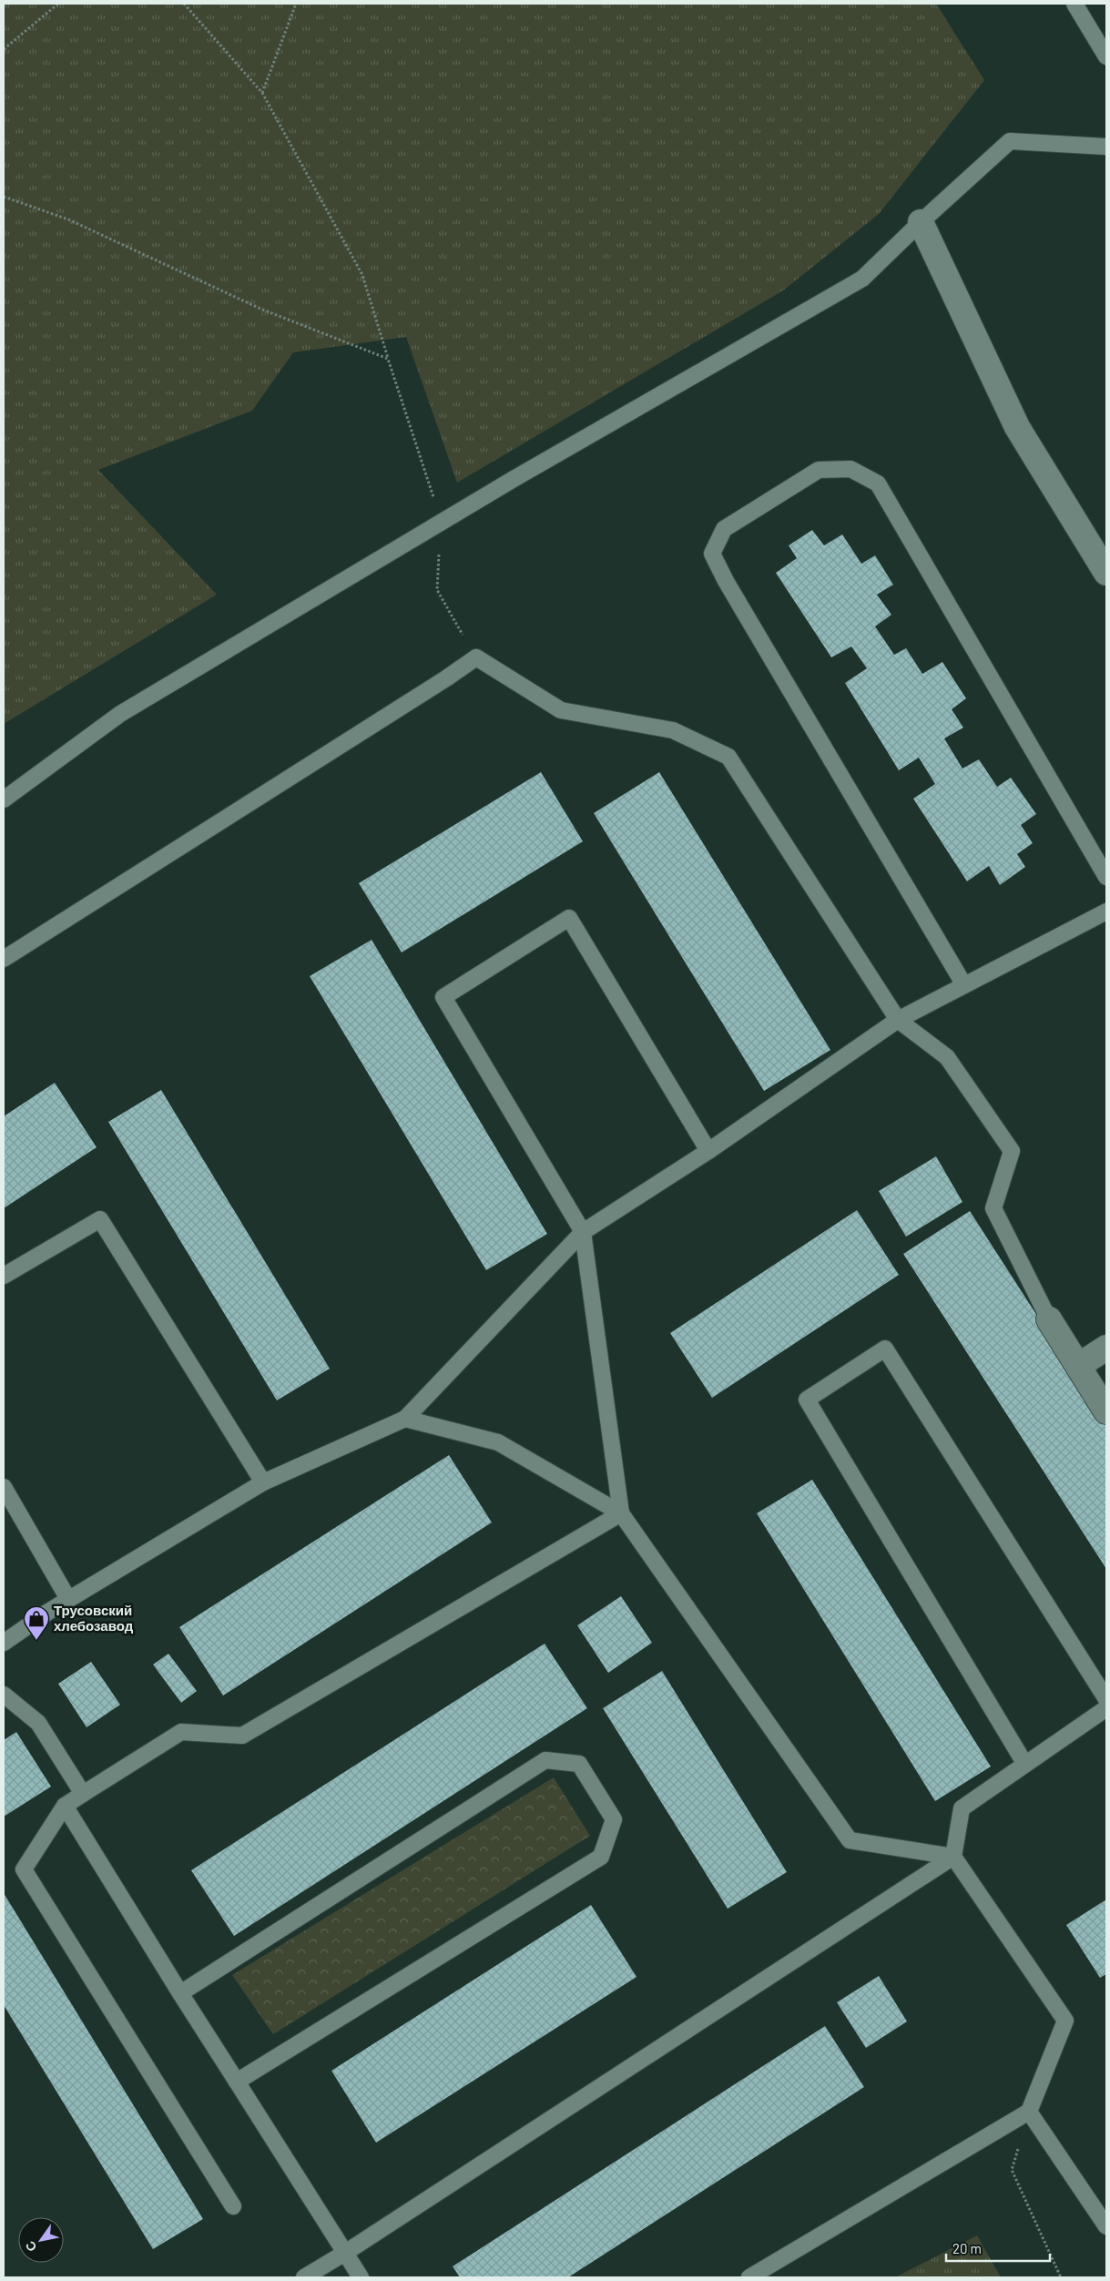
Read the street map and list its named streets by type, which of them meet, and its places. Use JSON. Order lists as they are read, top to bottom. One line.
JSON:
{"places":{"shop":["Трусовский хлебозавод"]},"scale_bar":"20 m","north":"bottom left"}
